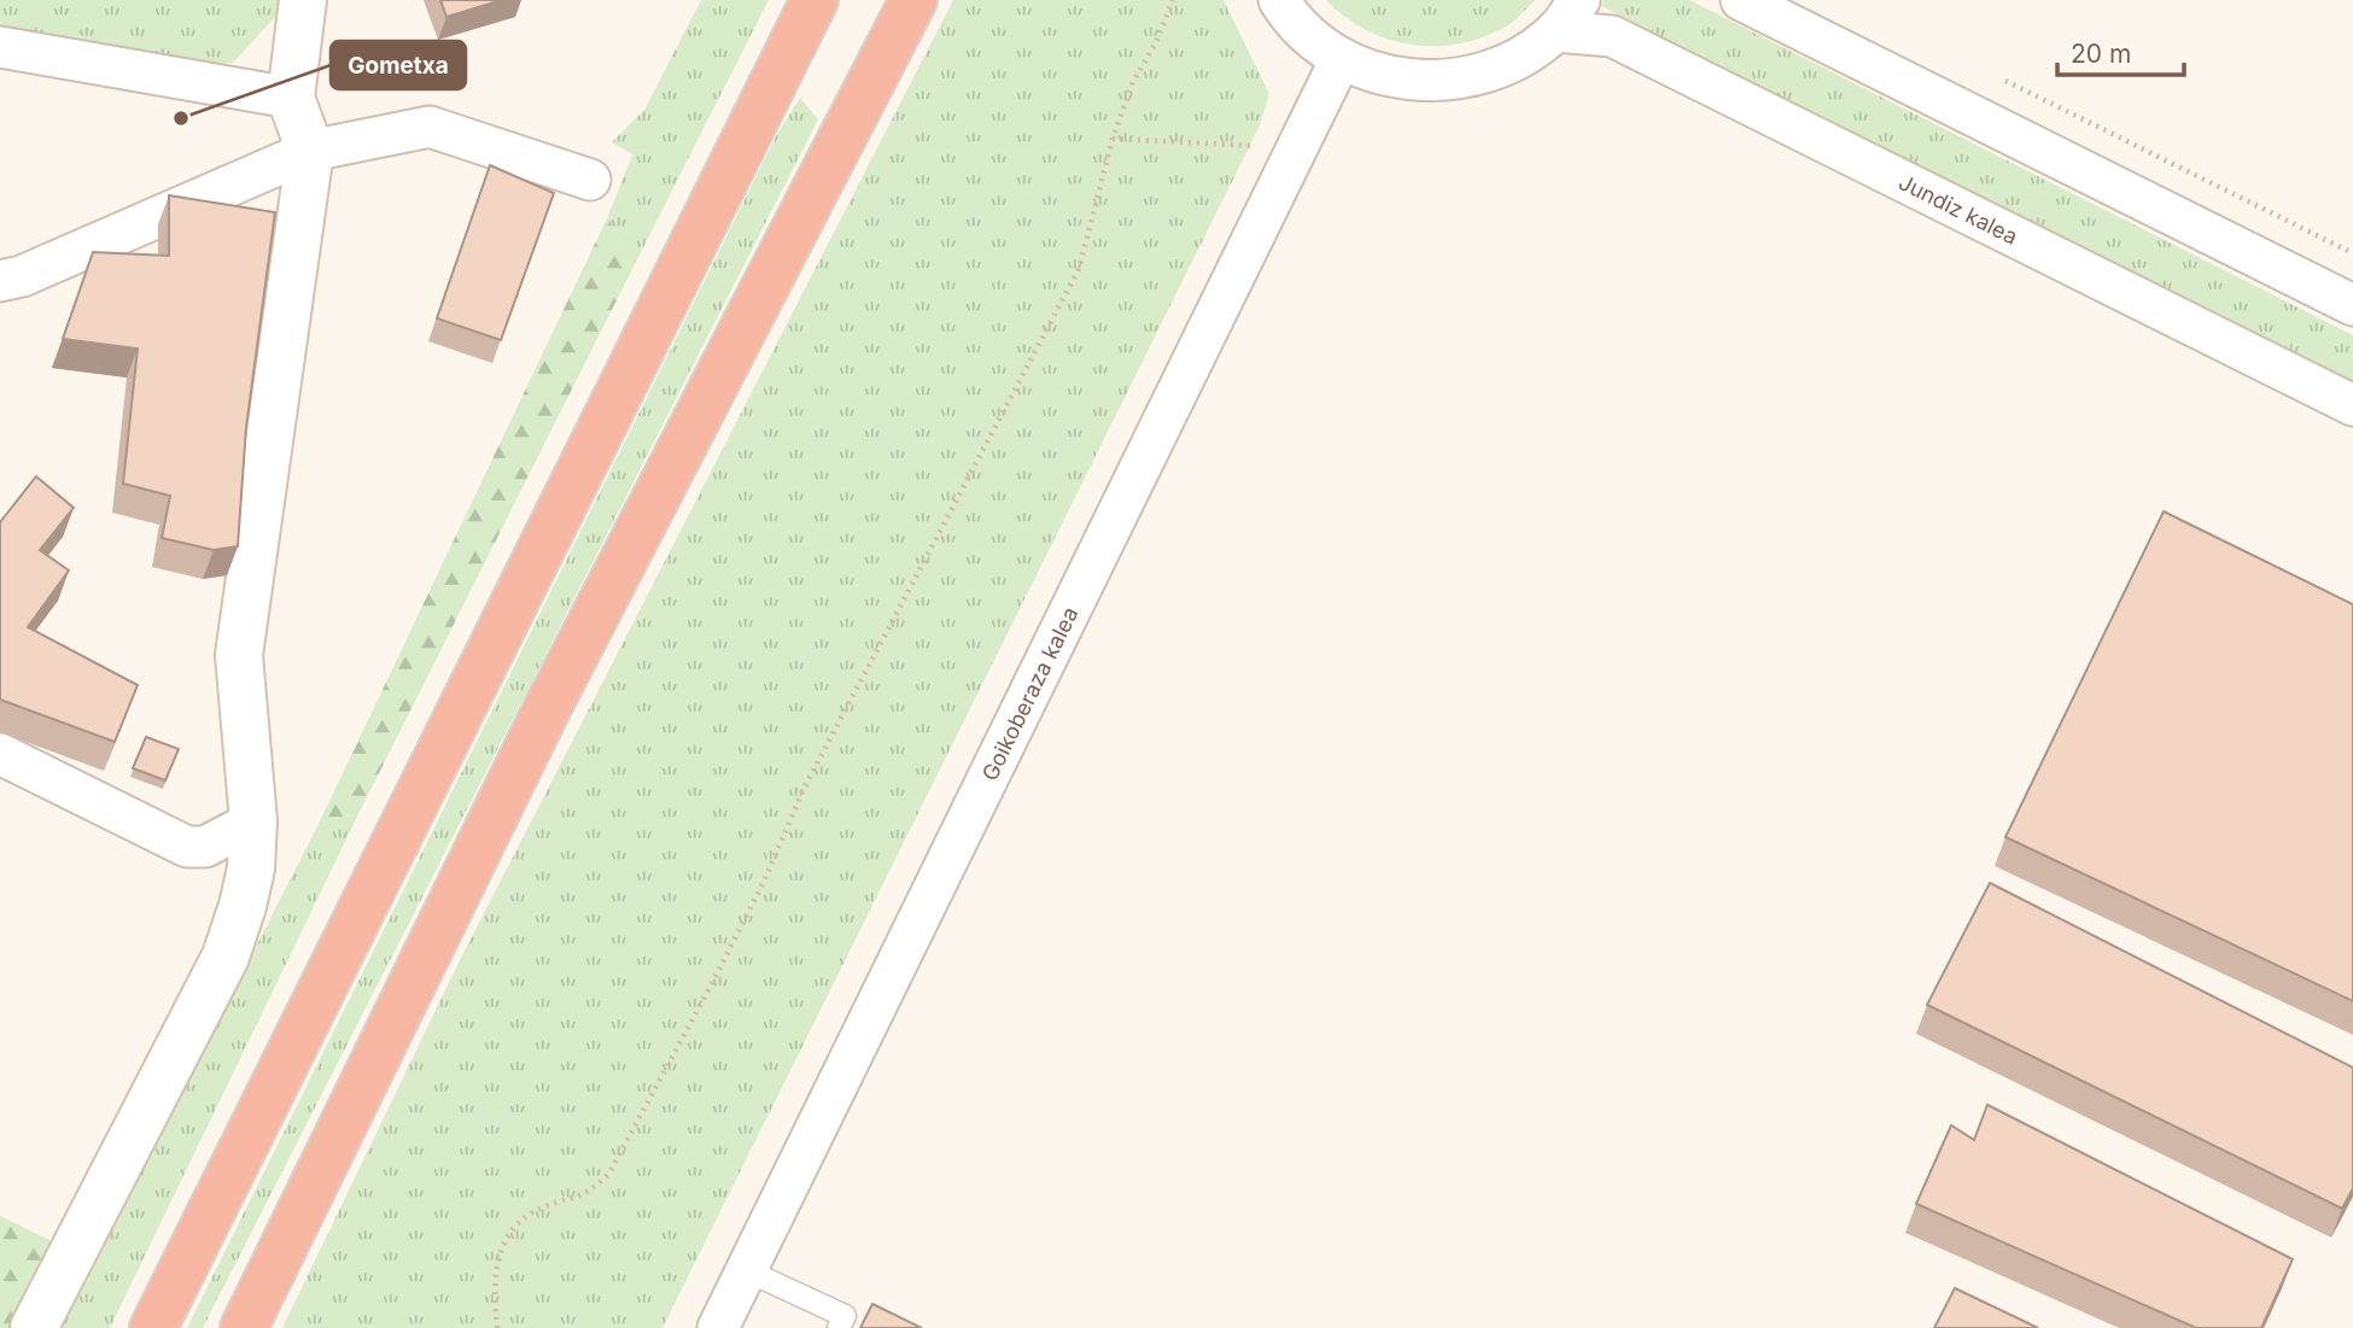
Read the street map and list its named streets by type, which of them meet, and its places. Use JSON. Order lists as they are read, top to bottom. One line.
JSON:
{"streets":{"street":["Jundiz kalea","Goikoberaza kalea"]},"places":["Gometxa"],"scale_bar":"20 m"}
